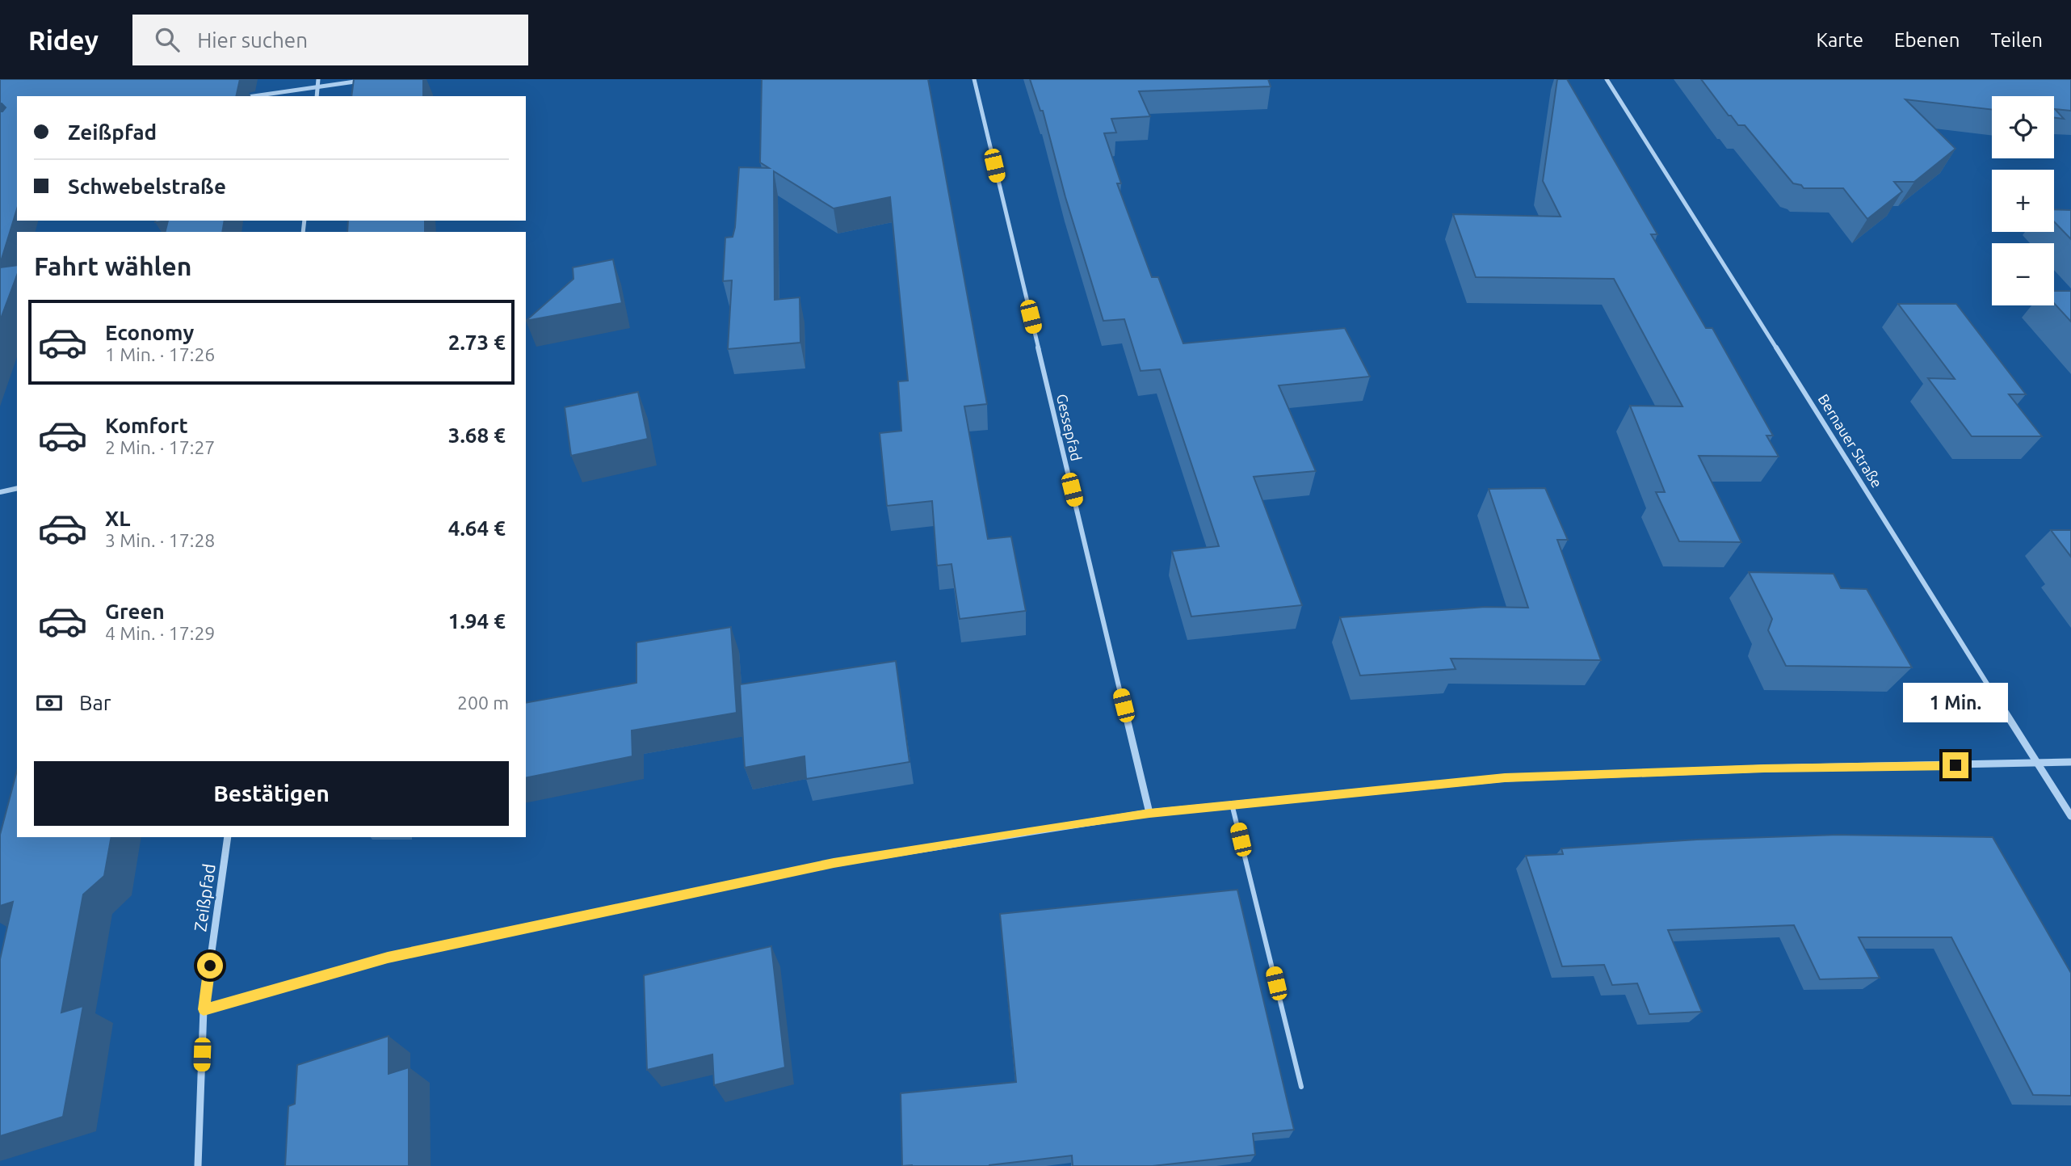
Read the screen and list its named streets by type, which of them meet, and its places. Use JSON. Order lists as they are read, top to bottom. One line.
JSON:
{"streets":{"street":["Gessepfad","Bernauer Straße","Zeißpfad"]},"page":{"header":"Ridey","search":"Hier suchen","nav":["Karte","Ebenen","Teilen"],"map_buttons":["+","−"],"banner":["Zeißpfad","Schwebelstraße"],"heading":"Fahrt wählen","list":[{"name":"Economy","note":"1 Min. · 17:26","value":"2.73 €"},{"name":"Komfort","note":"2 Min. · 17:27","value":"3.68 €"},{"name":"XL","note":"3 Min. · 17:28","value":"4.64 €"},{"name":"Green","note":"4 Min. · 17:29","value":"1.94 €"}],"pay":["Bar","200 m"],"bubble":"1 Min.","buttons":"Bestätigen"}}
